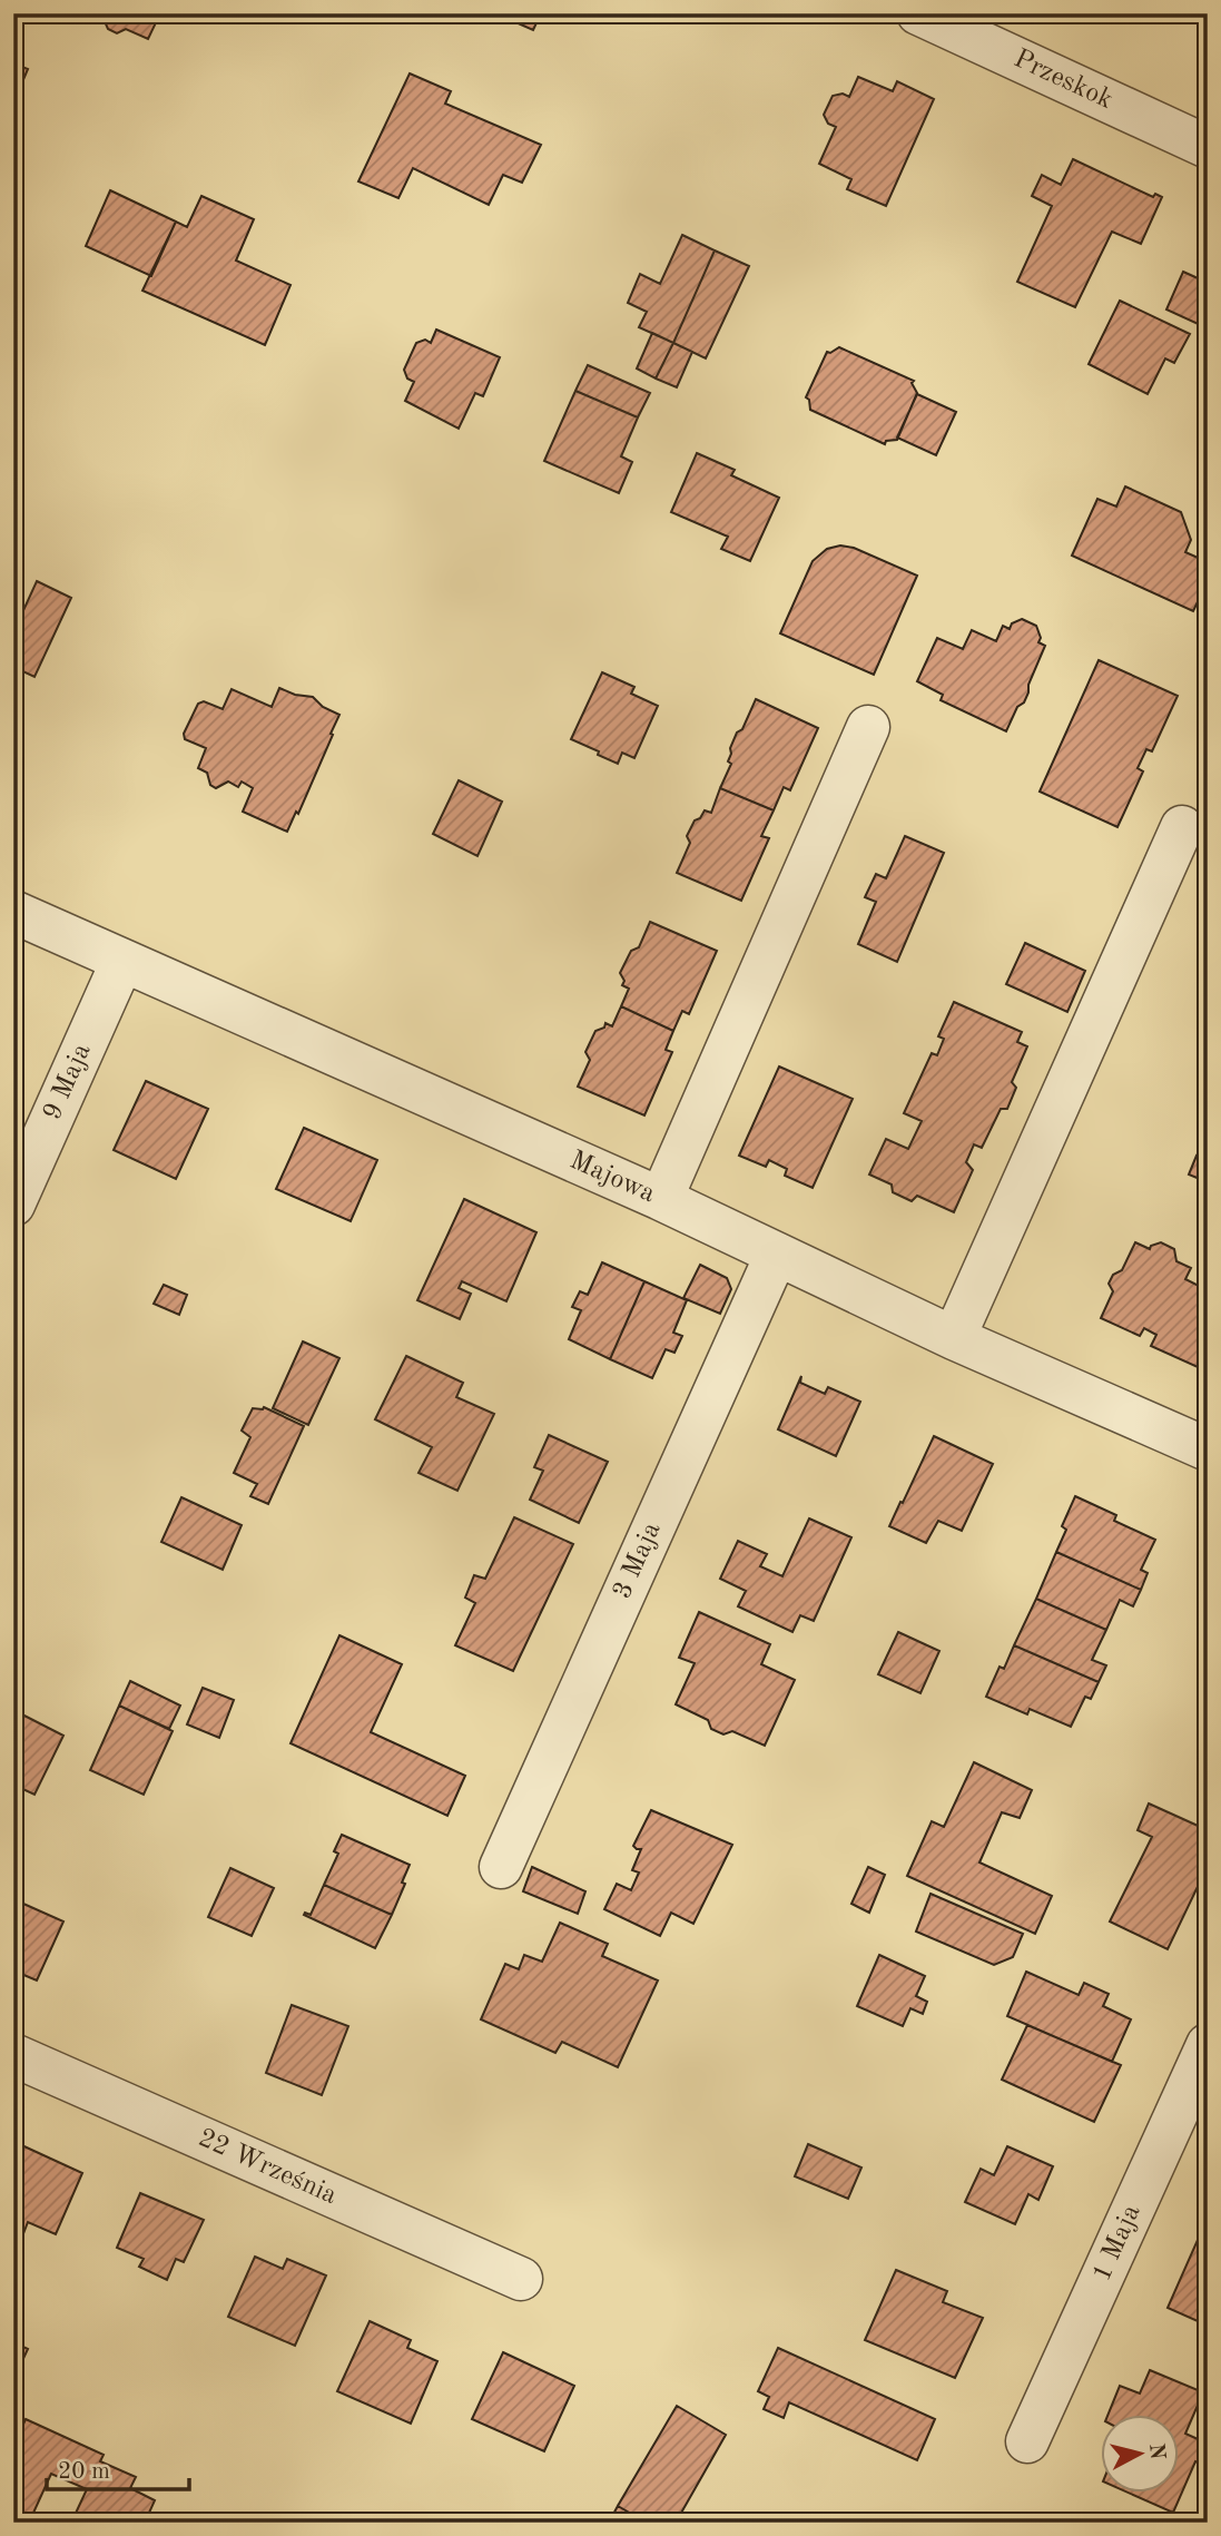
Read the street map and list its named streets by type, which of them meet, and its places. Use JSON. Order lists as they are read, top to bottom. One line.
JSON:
{"streets":{"street":["Przeskok","9 Maja","Majowa","3 Maja","22 Września","1 Maja"]},"crossings":[["9 Maja","Majowa"],["Majowa","3 Maja"]],"scale_bar":"20 m","north":"right"}
